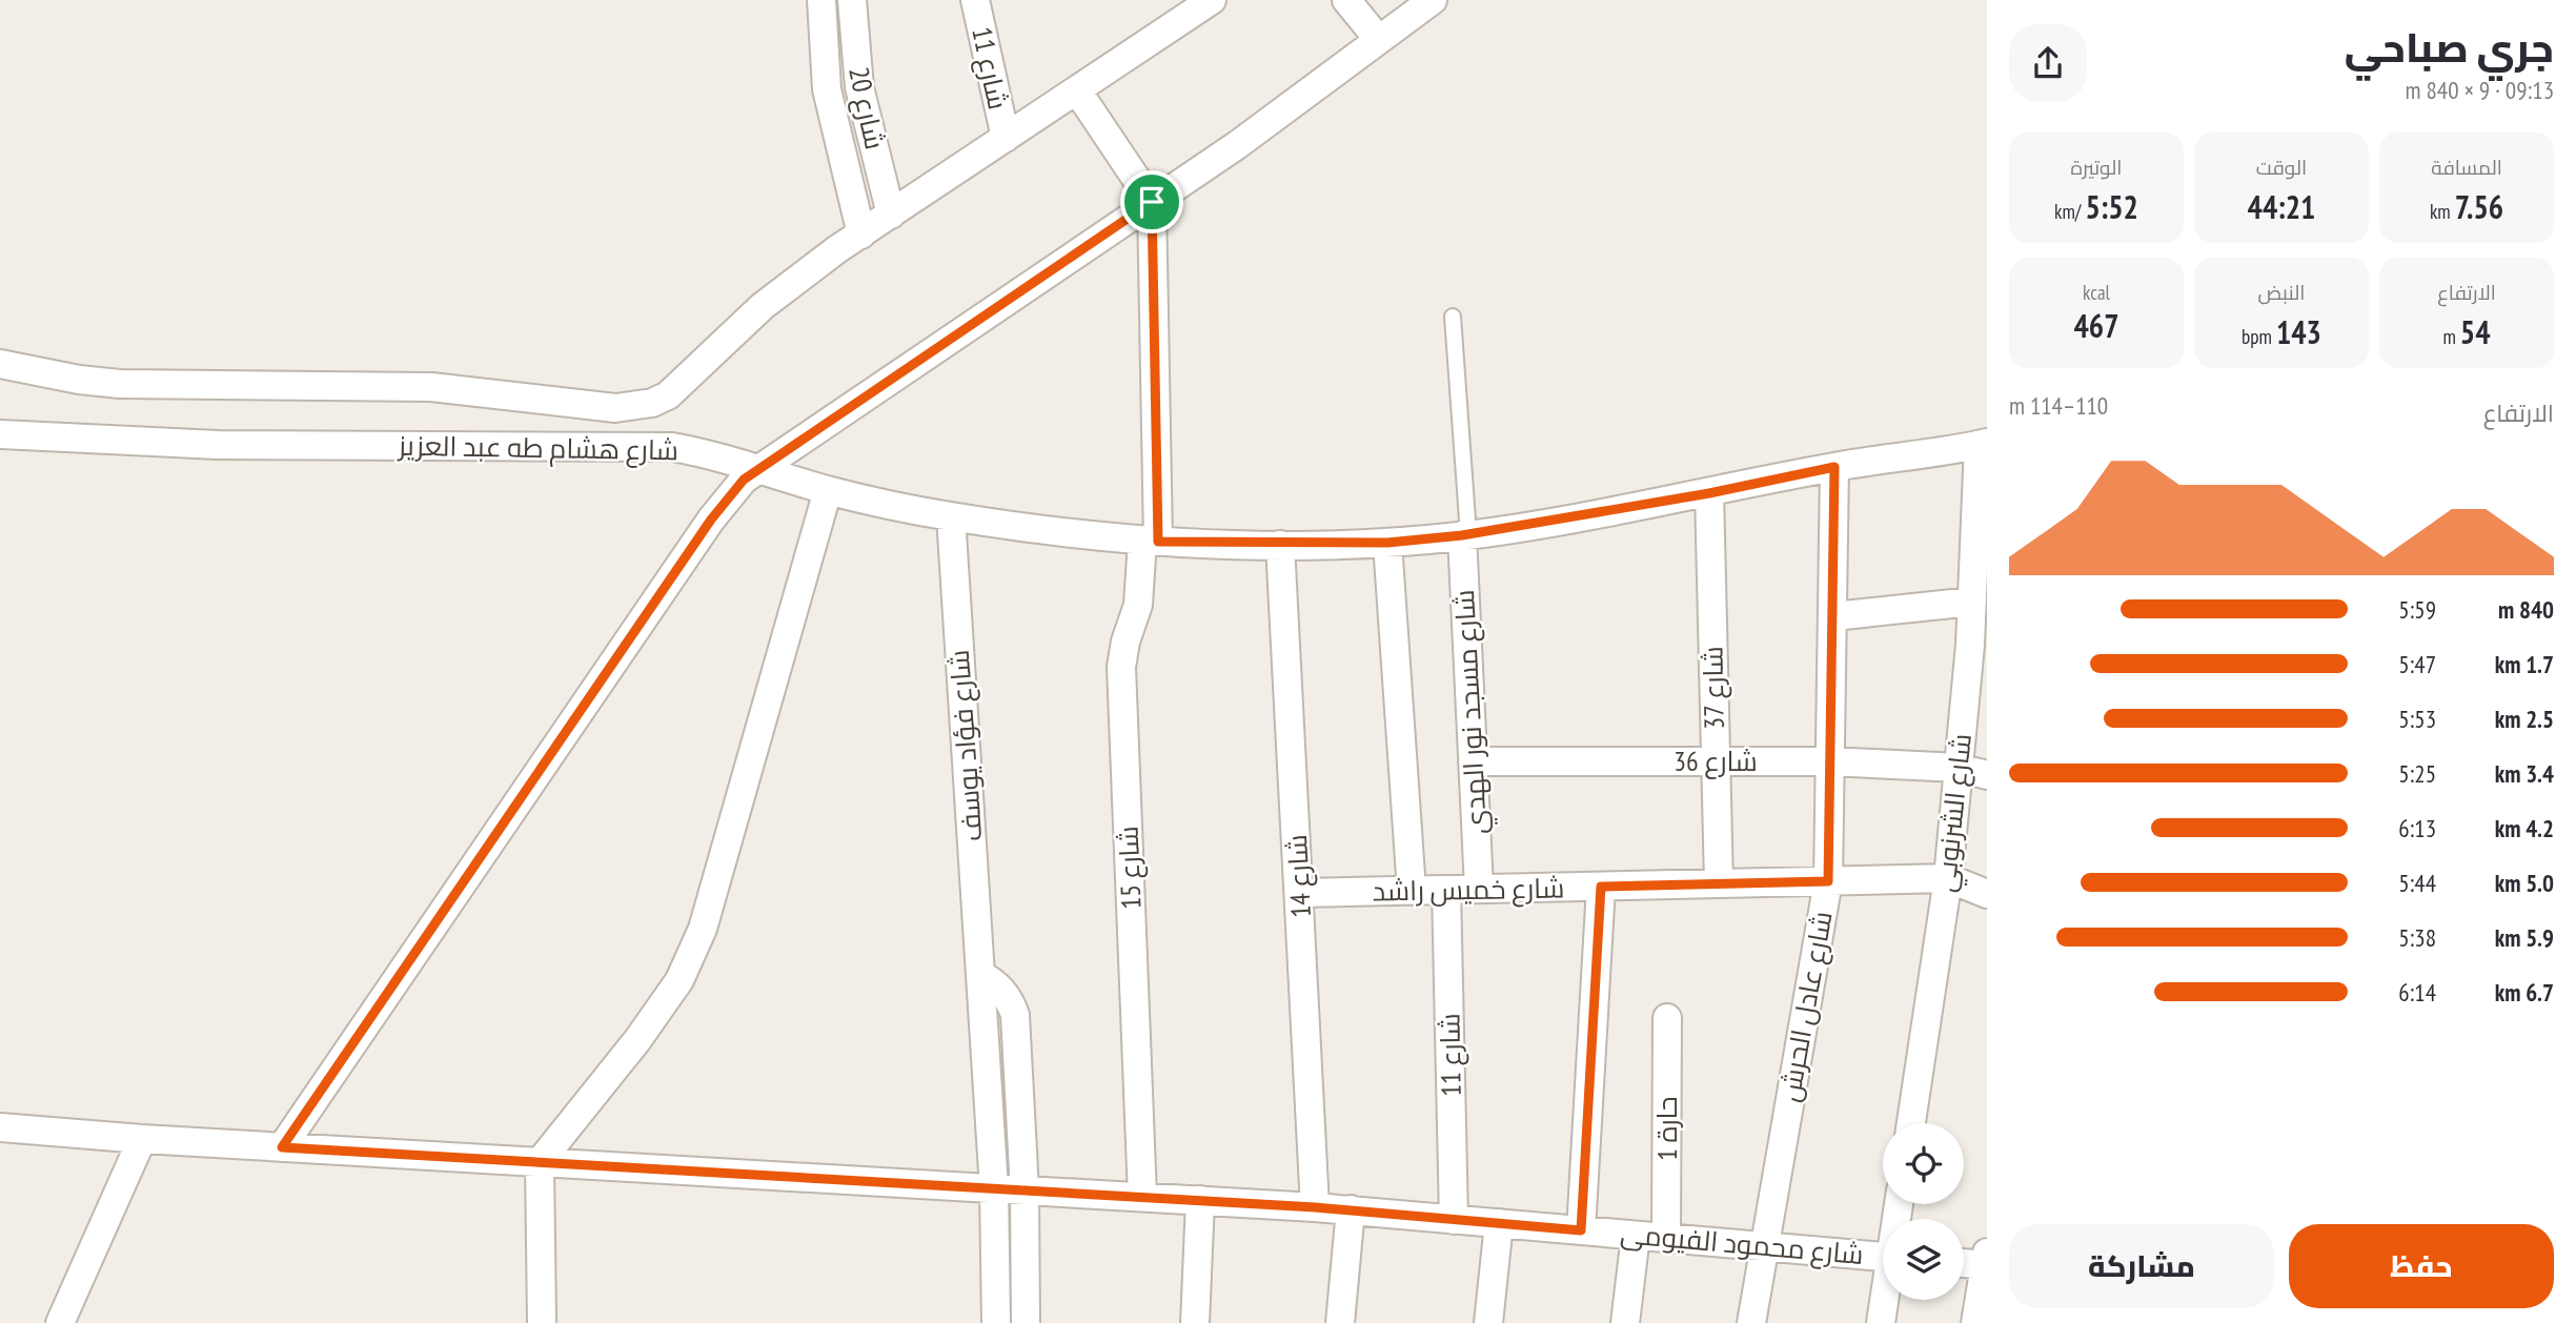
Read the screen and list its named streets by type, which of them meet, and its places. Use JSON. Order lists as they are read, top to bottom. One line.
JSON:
{"streets":{"street":["شارع 11","شارع 20","شارع هشام طه عبد العزيز","شارع 37","شارع مسجد نور الهدي","شارع فؤاد يوسف","شارع 36","شارع الشرنوبي","شارع 15","شارع 14","شارع خميس راشد","شارع عادل الحرش","حارة 1","شارع محمود الفيومى"]},"crossings":[["شارع 11","شارع خميس راشد"],["شارع 11","شارع محمود الفيومى"],["شارع هشام طه عبد العزيز","شارع 37"],["شارع هشام طه عبد العزيز","شارع مسجد نور الهدي"],["شارع هشام طه عبد العزيز","شارع فؤاد يوسف"],["شارع هشام طه عبد العزيز","شارع الشرنوبي"],["شارع هشام طه عبد العزيز","شارع 15"],["شارع هشام طه عبد العزيز","شارع 14"],["شارع هشام طه عبد العزيز","شارع عادل الحرش"],["شارع 37","شارع 36"],["شارع 37","شارع خميس راشد"],["شارع مسجد نور الهدي","شارع 36"],["شارع مسجد نور الهدي","شارع خميس راشد"],["شارع فؤاد يوسف","شارع محمود الفيومى"],["شارع 36","شارع الشرنوبي"],["شارع 36","شارع عادل الحرش"],["شارع الشرنوبي","شارع خميس راشد"],["شارع 15","شارع محمود الفيومى"],["شارع 14","شارع خميس راشد"],["شارع 14","شارع محمود الفيومى"],["شارع خميس راشد","شارع عادل الحرش"],["شارع عادل الحرش","شارع محمود الفيومى"],["حارة 1","شارع محمود الفيومى"]],"page":{"heading":["جري صباحي","09:13 · 9 × 840 m"],"stats":[["المسافة","7.56 km"],["الوقت","44:21"],["الوتيرة","5:52 /km"],["الارتفاع","54 m"],["النبض","143 bpm"],["kcal","467"]],"chart":["الارتفاع","110–114 m"],"list":[{"name":"840 m","note":"5:59"},{"name":"1.7 km","note":"5:47"},{"name":"2.5 km","note":"5:53"},{"name":"3.4 km","note":"5:25"},{"name":"4.2 km","note":"6:13"},{"name":"5.0 km","note":"5:44"},{"name":"5.9 km","note":"5:38"},{"name":"6.7 km","note":"6:14"}],"buttons":["حفظ","مشاركة"]}}
